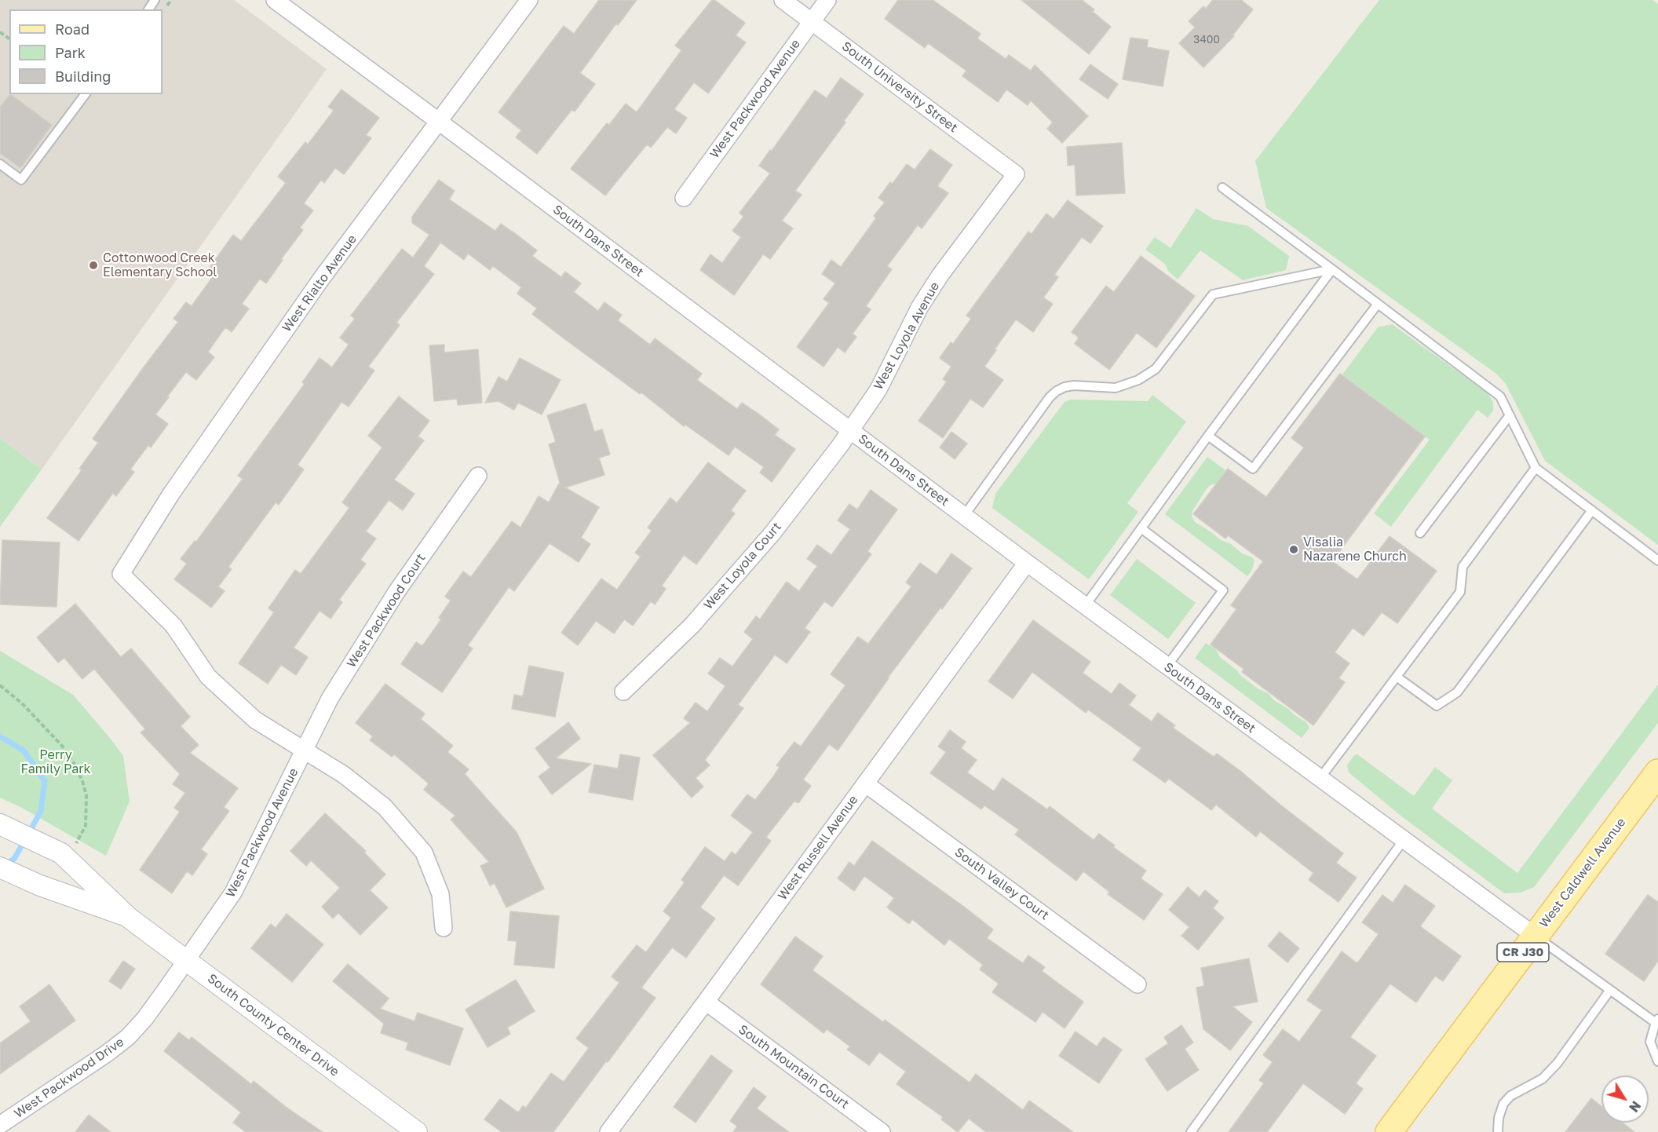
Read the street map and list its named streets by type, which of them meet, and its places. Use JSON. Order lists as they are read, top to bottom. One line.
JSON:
{"streets":{"main road":["West Caldwell Avenue","CR J30"],"street":["South University Street","West Packwood Avenue","South Dans Street","West Rialto Avenue","West Loyola Avenue","West Loyola Court","West Packwood Court","West Russell Avenue","South Valley Court","South County Center Drive","South Mountain Court","West Packwood Drive"]},"crossings":[["South University Street","West Packwood Avenue"],["South University Street","West Loyola Avenue"],["West Packwood Avenue","West Rialto Avenue"],["West Packwood Avenue","West Packwood Court"],["West Packwood Avenue","South County Center Drive"],["West Packwood Avenue","West Packwood Drive"],["South Dans Street","West Rialto Avenue"],["South Dans Street","West Loyola Avenue"],["South Dans Street","West Loyola Court"],["South Dans Street","West Russell Avenue"],["South Dans Street","West Caldwell Avenue"],["West Rialto Avenue","West Packwood Court"],["West Loyola Avenue","West Loyola Court"],["West Russell Avenue","South Valley Court"],["West Russell Avenue","South Mountain Court"],["South County Center Drive","West Packwood Drive"]],"parks":["Perry Family Park"],"places":["Cottonwood Creek Elementary School","Visalia Nazarene Church"],"house_numbers":["3400"],"legend":["Road","Park","Building"],"north":"bottom right"}
